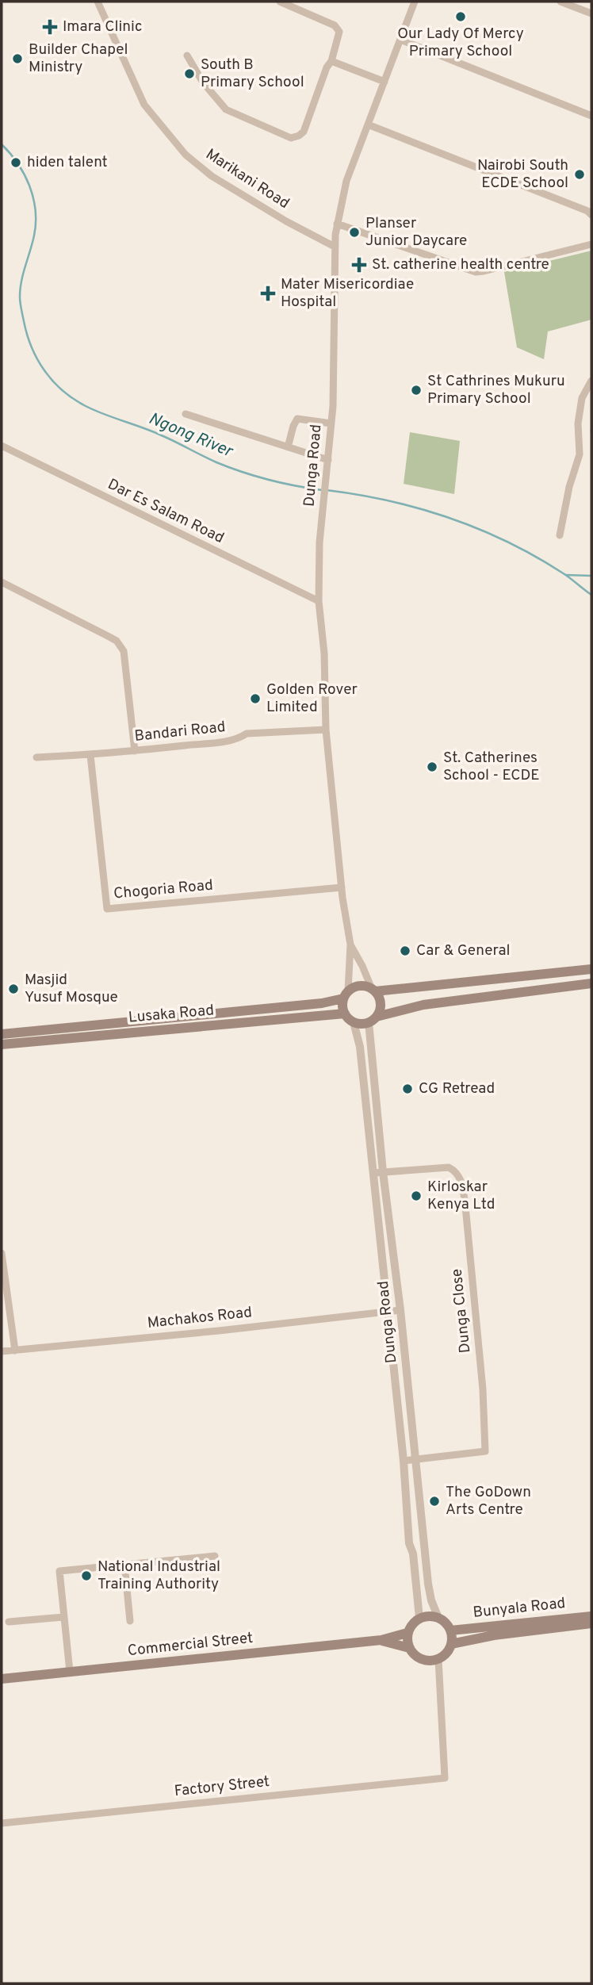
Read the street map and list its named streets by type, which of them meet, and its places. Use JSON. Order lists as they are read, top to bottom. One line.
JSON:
{"streets":{"main road":["Lusaka Road","Bunyala Road","Commercial Street"],"street":["Marikani Road","Dunga Road","Dar Es Salam Road","Bandari Road","Chogoria Road","Dunga Close","Machakos Road","Factory Street"]},"crossings":[["Marikani Road","Dunga Road"],["Dunga Road","Dar Es Salam Road"],["Dunga Road","Bandari Road"],["Dunga Road","Chogoria Road"],["Dunga Road","Lusaka Road"],["Dunga Road","Dunga Close"],["Dunga Road","Machakos Road"],["Dunga Road","Bunyala Road"],["Dunga Road","Commercial Street"],["Dunga Road","Factory Street"],["Bandari Road","Chogoria Road"],["Bunyala Road","Commercial Street"],["Bunyala Road","Factory Street"],["Commercial Street","Factory Street"]],"water":["Ngong River"],"places":{"other":["Our Lady Of Mercy Primary School","Builder Chapel Ministry","South B Primary School","hiden talent","Nairobi South ECDE School","Planser Junior Daycare","St Cathrines Mukuru Primary School","Golden Rover Limited","St. Catherines School - ECDE","Car & General","Masjid Yusuf Mosque","CG Retread","Kirloskar Kenya Ltd","The GoDown Arts Centre","National Industrial Training Authority"],"health":["Imara Clinic","St. catherine health centre","Mater Misericordiae Hospital"]}}
